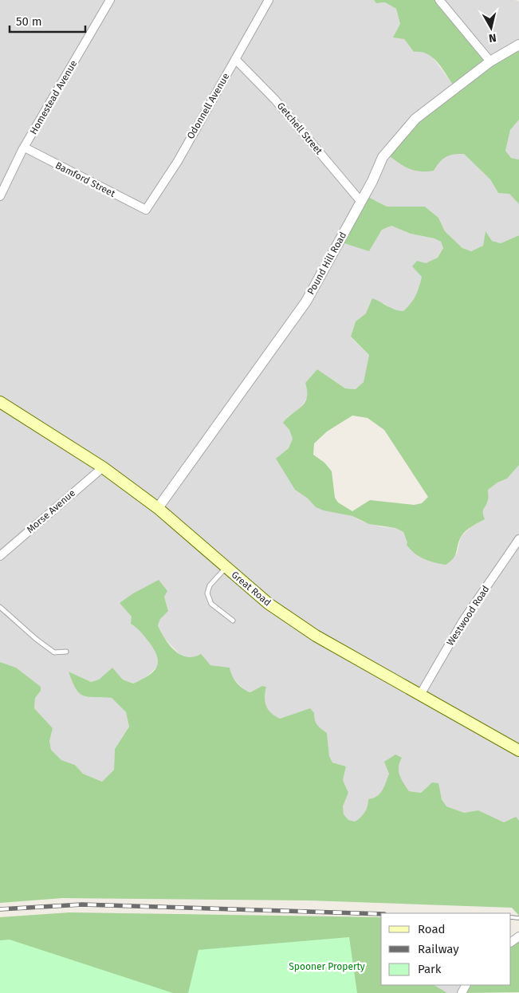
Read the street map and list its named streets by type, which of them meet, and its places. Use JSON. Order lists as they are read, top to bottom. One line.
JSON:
{"streets":{"main road":["Great Road"],"street":["Homestead Avenue","Odonnell Avenue","Getchell Street","Bamford Street","Pound Hill Road","Morse Avenue","Westwood Road"]},"crossings":[["Homestead Avenue","Bamford Street"],["Odonnell Avenue","Getchell Street"],["Odonnell Avenue","Bamford Street"],["Getchell Street","Pound Hill Road"],["Pound Hill Road","Great Road"],["Morse Avenue","Great Road"],["Great Road","Westwood Road"]],"parks":["Spooner Property"],"legend":["Road","Railway","Park"],"scale_bar":"50 m","north":"bottom"}
